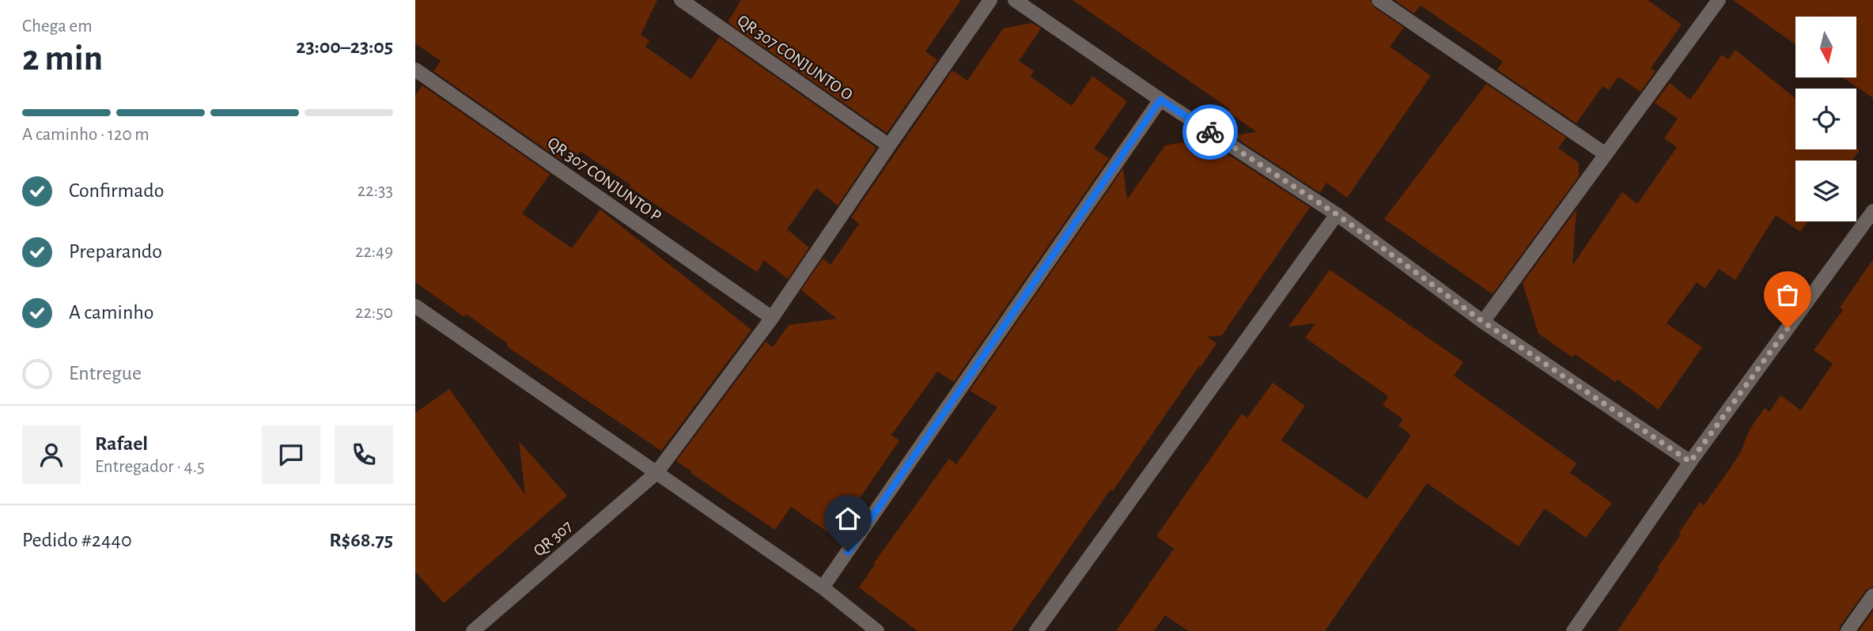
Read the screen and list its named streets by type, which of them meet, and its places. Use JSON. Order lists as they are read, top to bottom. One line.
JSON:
{"streets":{"street":["QR 307 CONJUNTO O","QR 307 CONJUNTO P","QR 307"]},"crossings":[["QR 307 CONJUNTO O","QR 307"],["QR 307 CONJUNTO P","QR 307"]],"north":"bottom","page":{"heading":["2 min","Chega em","23:00–23:05"],"panel":["Rafael","Entregador · 4.5","Pedido #2440","R$68.75"],"bar":"A caminho · 120 m","list":[["Confirmado","22:33"],["Preparando","22:49"],["A caminho","22:50"],"Entregue"]}}
